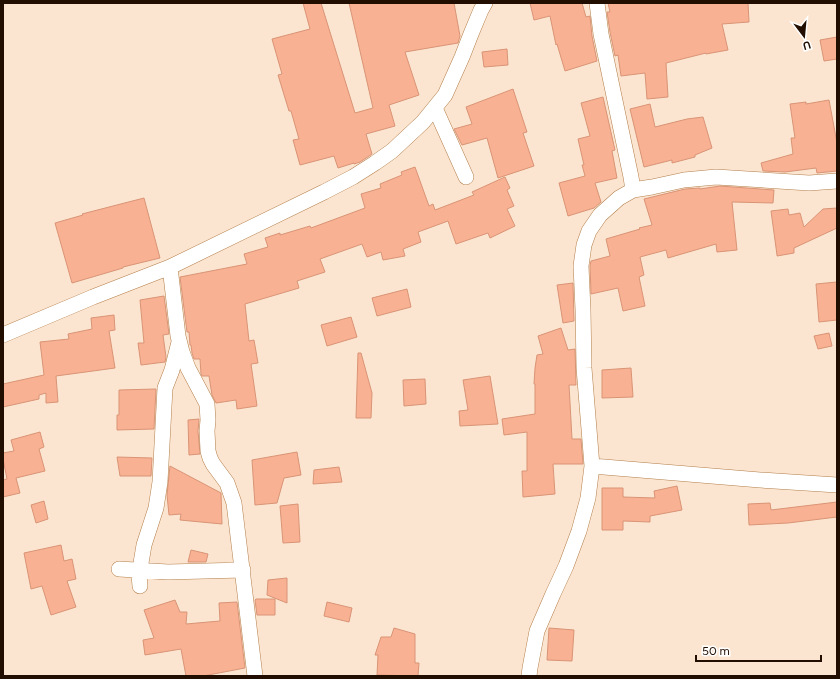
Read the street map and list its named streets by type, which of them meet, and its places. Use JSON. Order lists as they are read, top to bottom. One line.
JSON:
{"scale_bar":"50 m","north":"bottom"}
